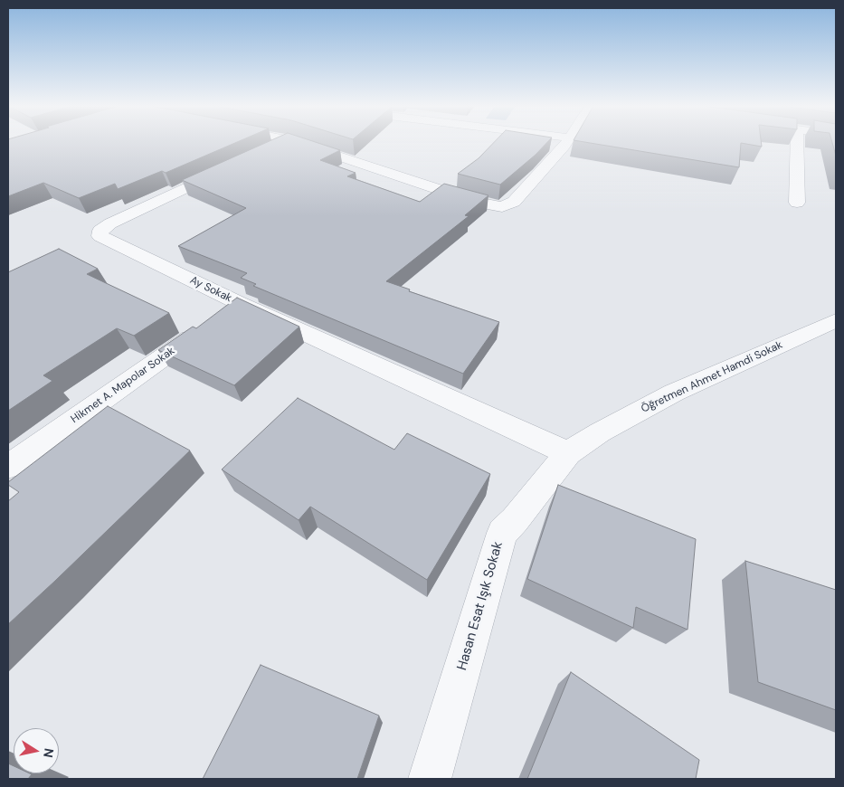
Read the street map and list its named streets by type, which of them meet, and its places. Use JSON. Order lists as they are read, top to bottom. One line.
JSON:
{"streets":{"street":["Ay Sokak","Öğretmen Ahmet Hamdi Sokak","Hikmet A. Mapolar Sokak","Hasan Esat Işık Sokak"]},"crossings":[["Ay Sokak","Öğretmen Ahmet Hamdi Sokak"],["Ay Sokak","Hikmet A. Mapolar Sokak"],["Ay Sokak","Hasan Esat Işık Sokak"],["Öğretmen Ahmet Hamdi Sokak","Hasan Esat Işık Sokak"]],"north":"right"}
